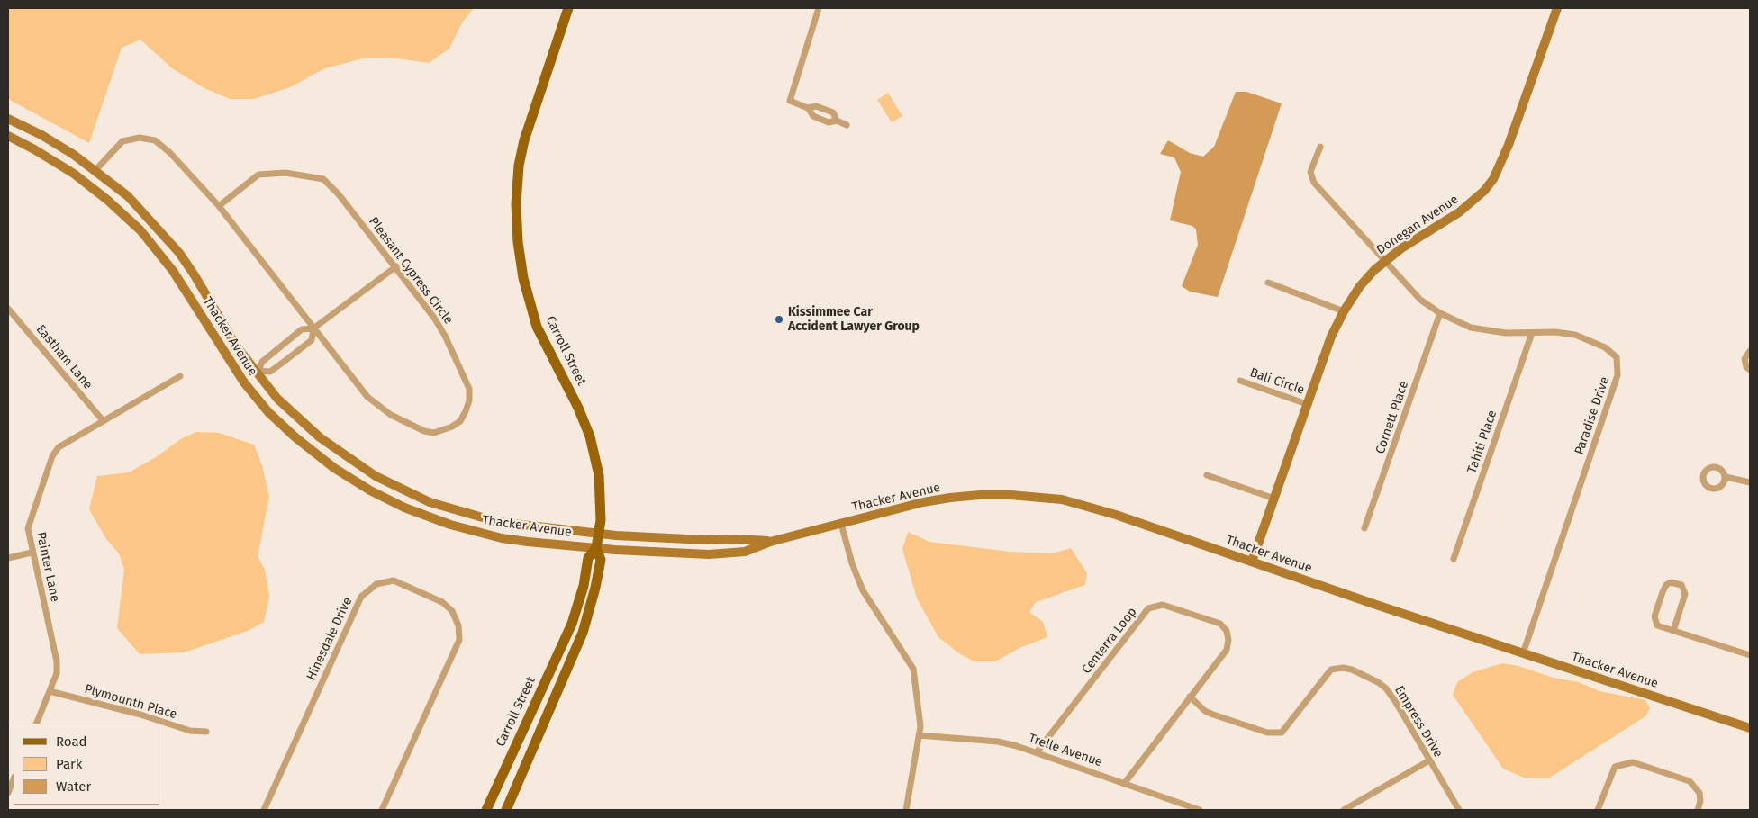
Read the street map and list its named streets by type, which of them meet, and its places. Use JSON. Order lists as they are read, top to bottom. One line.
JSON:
{"streets":{"main road":["Carroll Street"],"street":["Donegan Avenue","Pleasant Cypress Circle","Thacker Avenue","Eastham Lane","Bali Circle","Paradise Drive","Cornett Place","Tahiti Place","Painter Lane","Hinesdale Drive","Centerra Loop","Plymounth Place","Empress Drive","Trelle Avenue"]},"crossings":[["Donegan Avenue","Thacker Avenue"],["Donegan Avenue","Bali Circle"],["Donegan Avenue","Paradise Drive"],["Pleasant Cypress Circle","Thacker Avenue"],["Thacker Avenue","Carroll Street"],["Thacker Avenue","Paradise Drive"],["Eastham Lane","Painter Lane"],["Paradise Drive","Cornett Place"],["Paradise Drive","Tahiti Place"],["Painter Lane","Plymounth Place"],["Centerra Loop","Empress Drive"],["Centerra Loop","Trelle Avenue"]],"places":["Kissimmee Car Accident Lawyer Group"],"legend":["Road","Park","Water"]}
